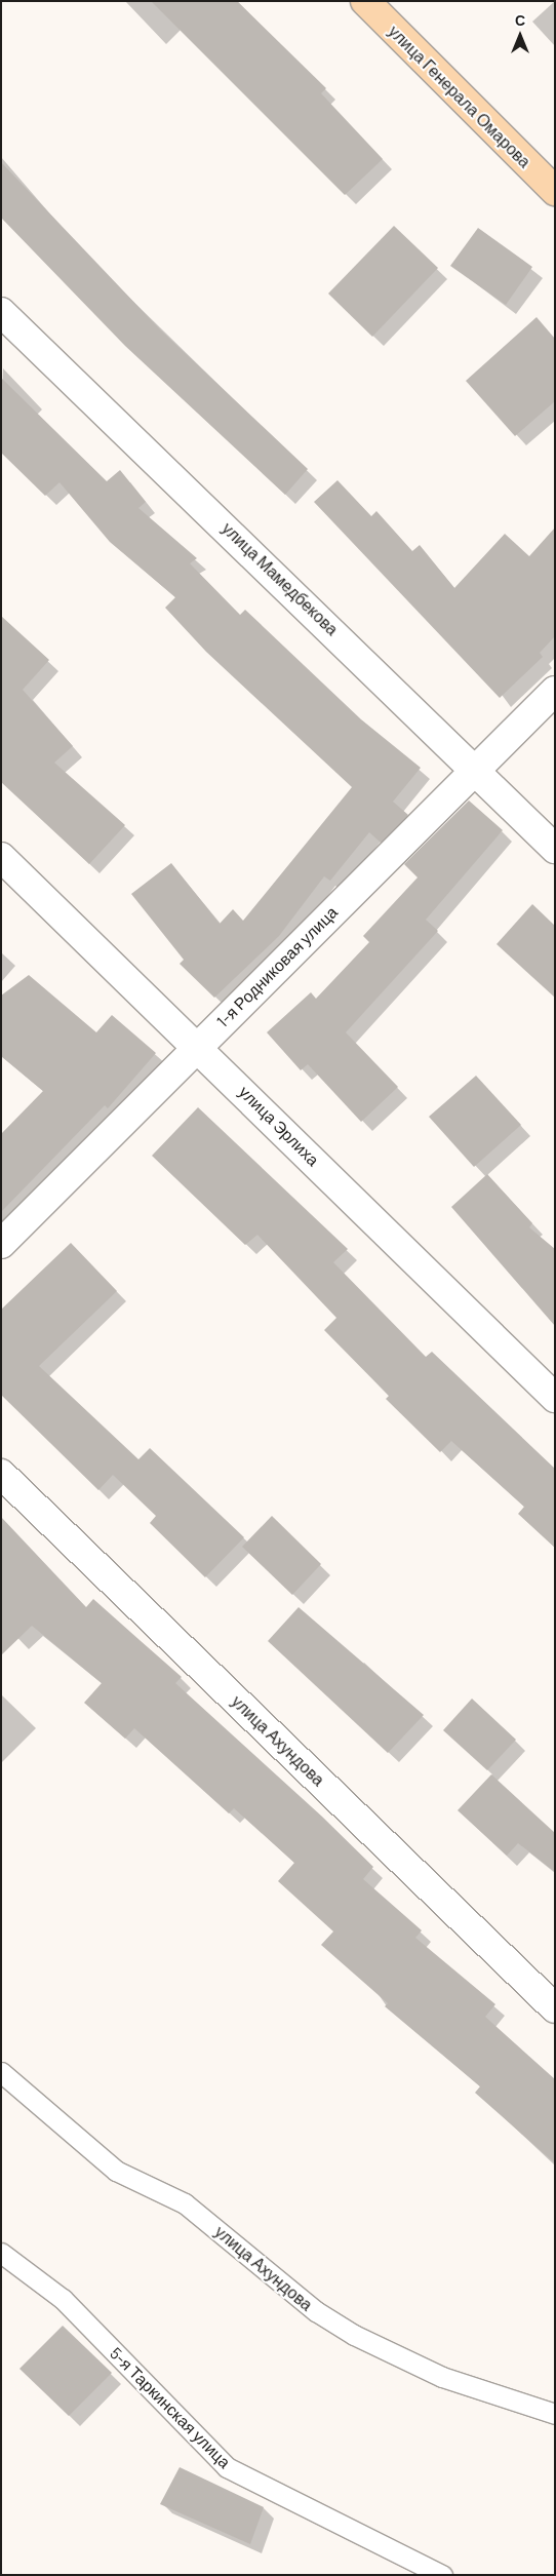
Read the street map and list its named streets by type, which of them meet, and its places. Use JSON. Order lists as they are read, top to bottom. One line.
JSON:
{"streets":{"main road":["улица Генерала Омарова"],"street":["улица Мамедбекова","1-я Родниковая улица","улица Эрлиха","улица Ахундова"],"lane":["5-я Таркинская улица"]},"crossings":[["улица Мамедбекова","1-я Родниковая улица"],["1-я Родниковая улица","улица Эрлиха"]],"north":"top"}
